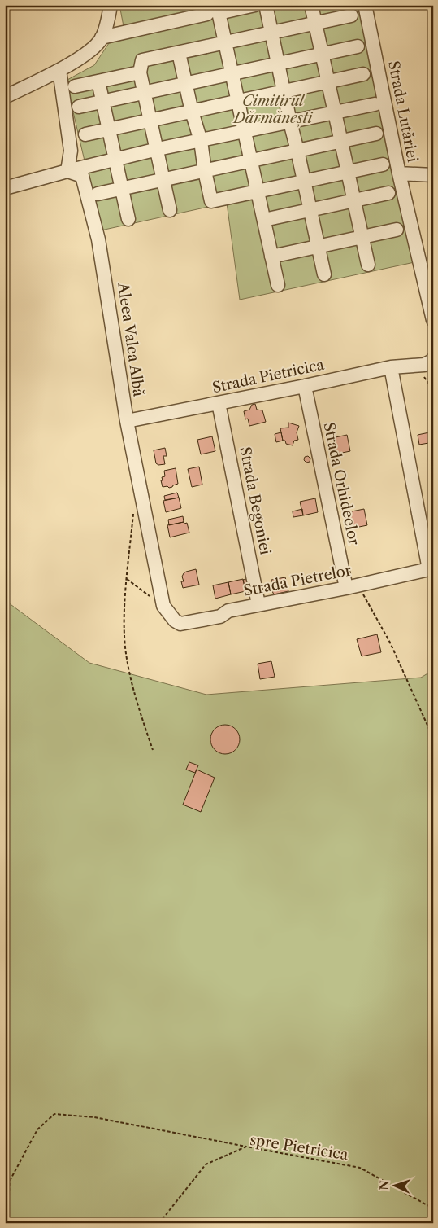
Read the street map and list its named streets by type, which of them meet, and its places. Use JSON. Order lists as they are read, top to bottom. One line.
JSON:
{"streets":{"street":["Strada Lutăriei","Aleea Valea Albă","Strada Pietricica","Strada Orhideelor","Strada Begoniei","Strada Pietrelor"],"path":["spre Pietricica"]},"crossings":[["Aleea Valea Albă","Strada Pietricica"],["Aleea Valea Albă","Strada Pietrelor"],["Strada Pietricica","Strada Orhideelor"],["Strada Pietricica","Strada Begoniei"],["Strada Pietricica","Strada Pietrelor"],["Strada Orhideelor","Strada Pietrelor"],["Strada Begoniei","Strada Pietrelor"]],"parks":["Cimitirul Dărmănești"],"north":"left"}
